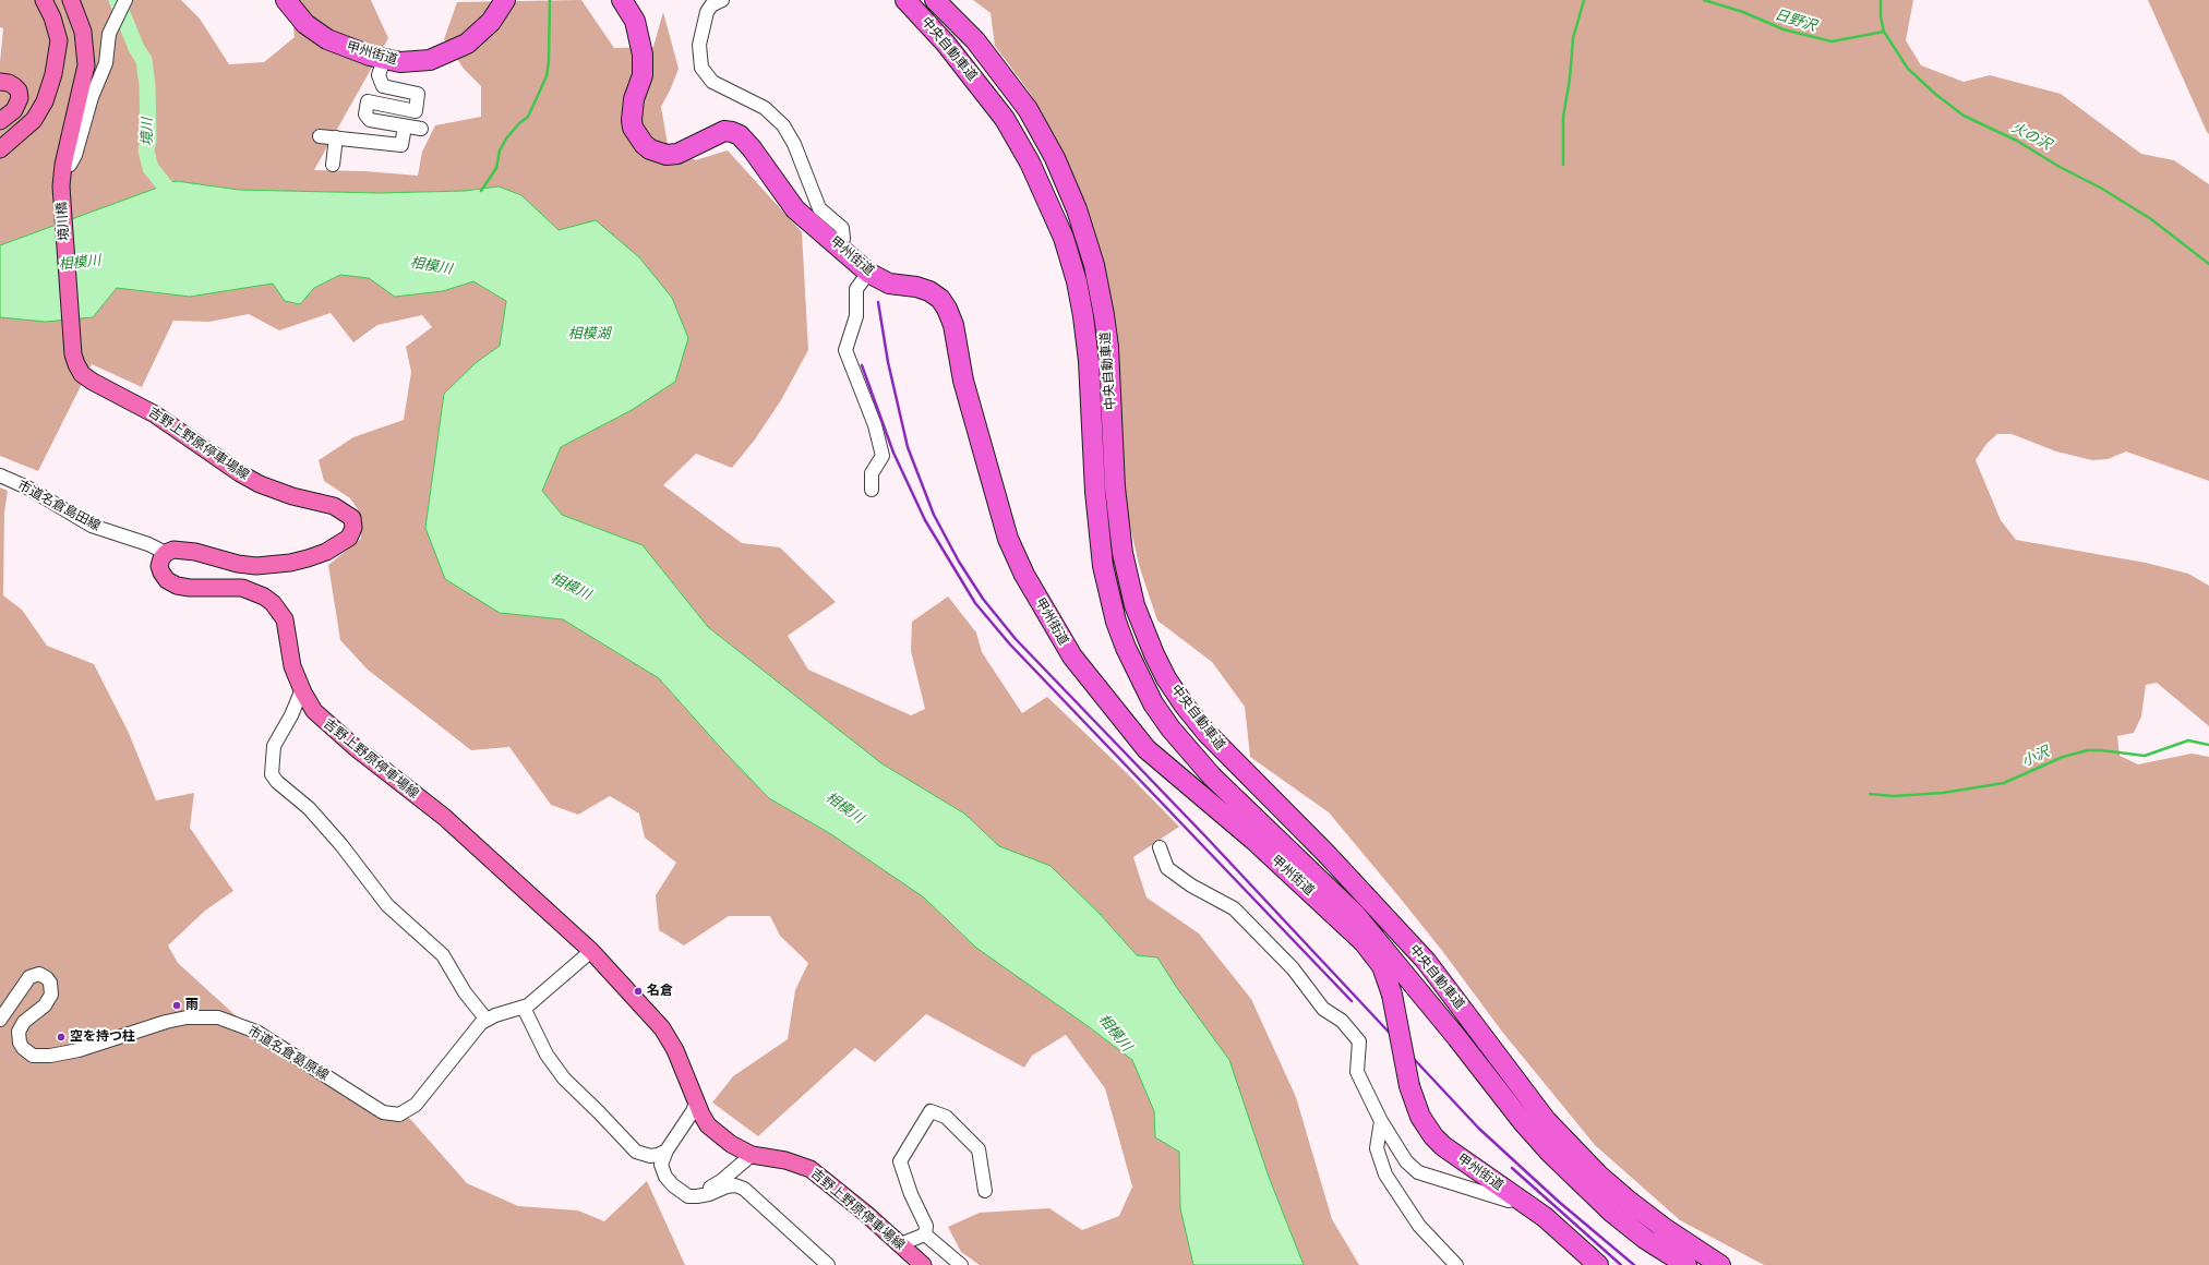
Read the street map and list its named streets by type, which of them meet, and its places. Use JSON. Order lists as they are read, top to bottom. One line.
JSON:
{"streets":{"highway":["中央自動車道","甲州街道"],"main road":["境川橋","吉野上野原停車場線"],"street":["市道名倉島田線","市道名倉葛原線"]},"crossings":[["境川橋","吉野上野原停車場線"],["吉野上野原停車場線","市道名倉島田線"]],"water":["日野沢","境川","火の沢","相模川","相模湖","小沢"],"places":["名倉","雨","空を持つ柱"]}
